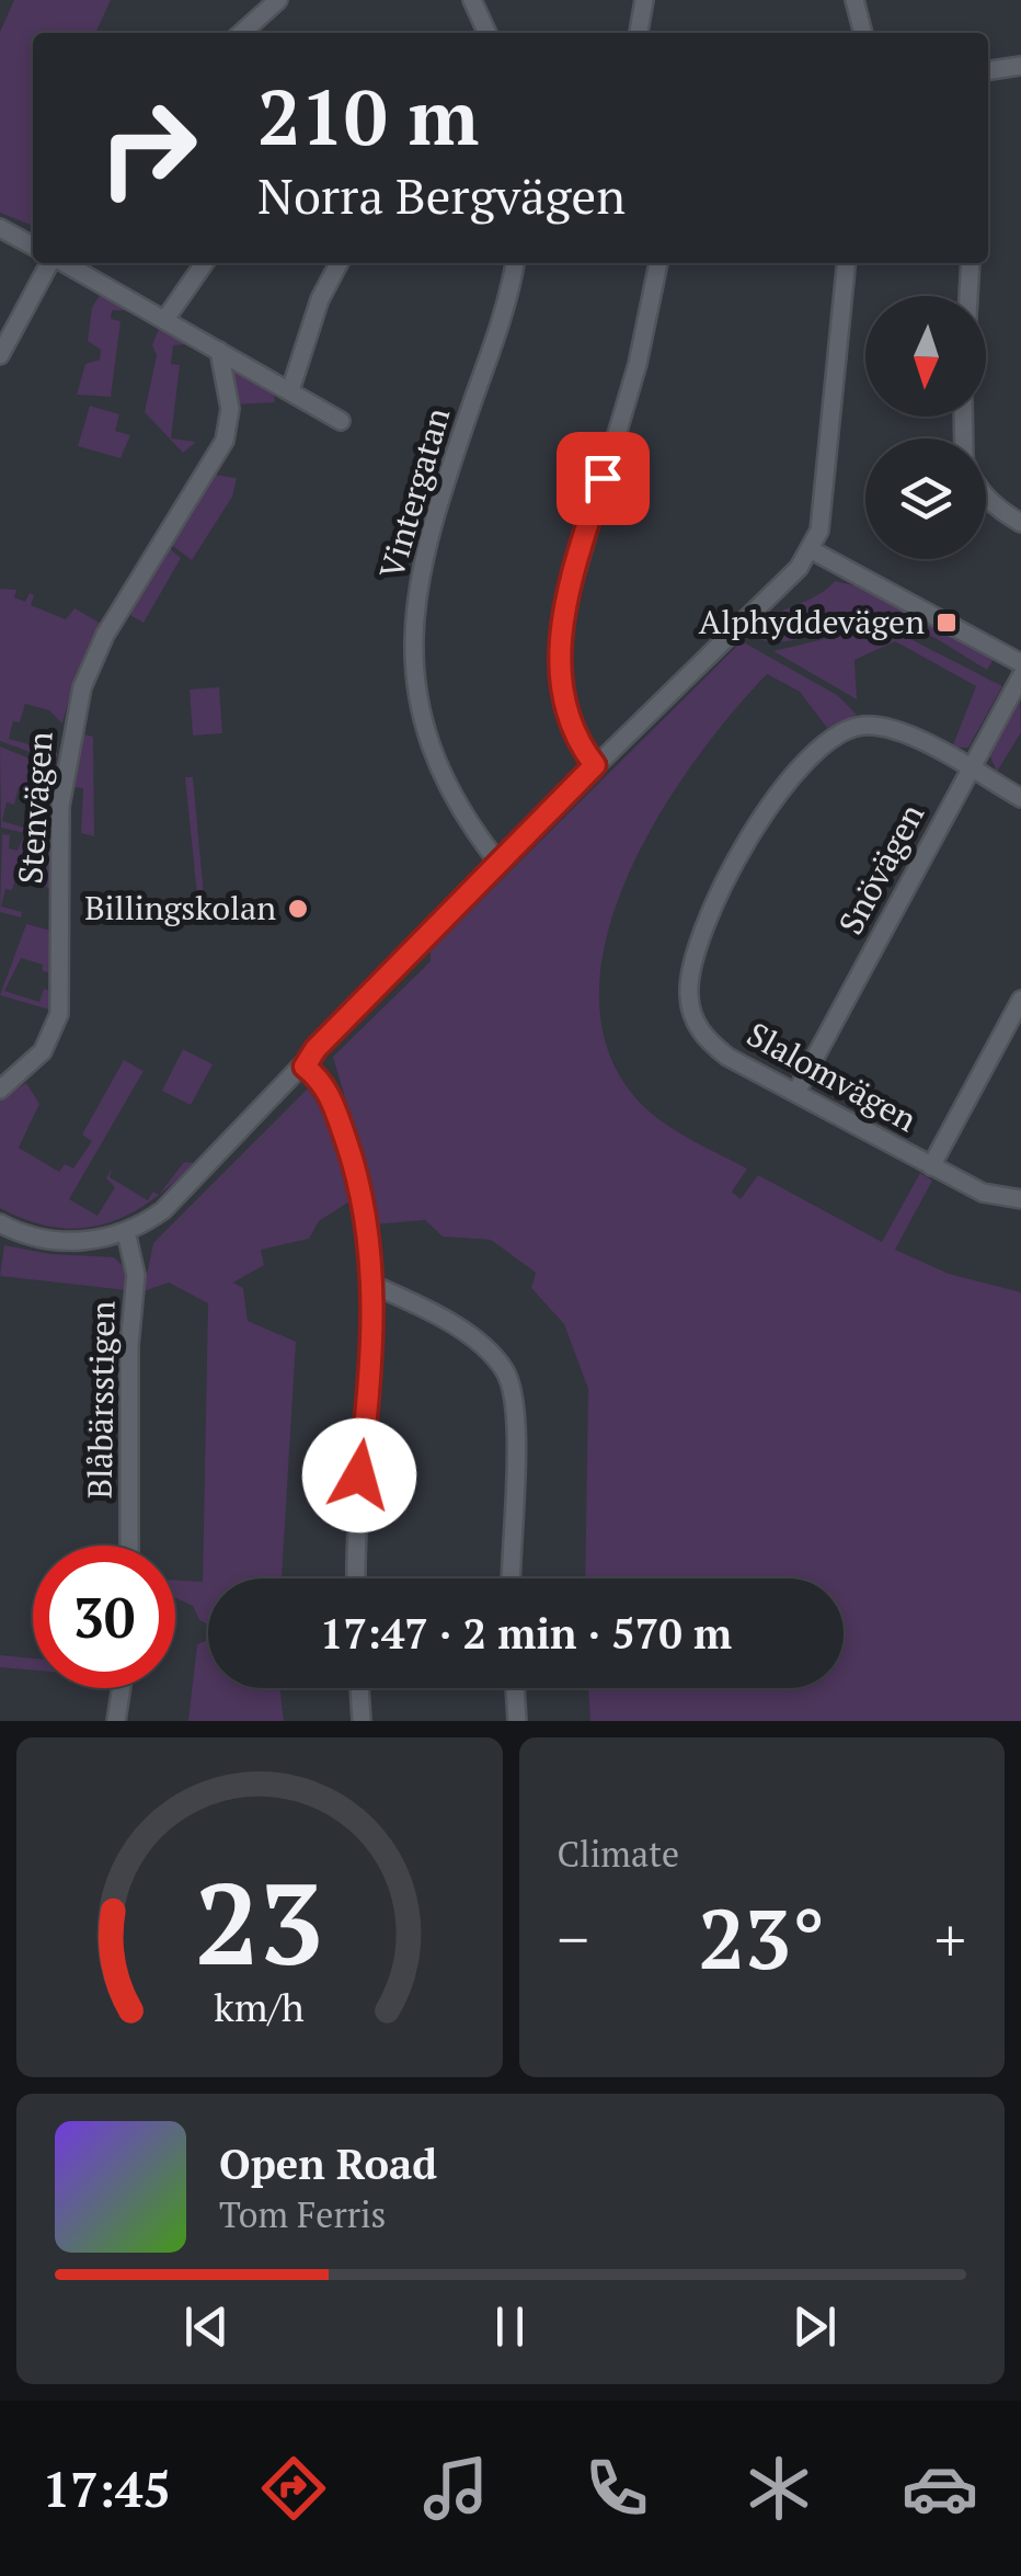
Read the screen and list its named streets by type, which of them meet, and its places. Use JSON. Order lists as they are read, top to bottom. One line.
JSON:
{"streets":{"street":["Vintergatan","Stenvägen","Snövägen","Slalomvägen","Blåbärsstigen"]},"crossings":[["Snövägen","Slalomvägen"]],"places":{"transit":["Alphyddevägen"],"other":["Billingskolan"]},"north":"bottom","page":{"turn":["210 m","Norra Bergvägen"],"limit":"30","trip":"17:47 · 2 min · 570 m","tile":"Climate","heat":["−","23°","+"],"song":["Open Road","Tom Ferris"],"tabs":"17:45","gauge":["23","km/h"]}}
